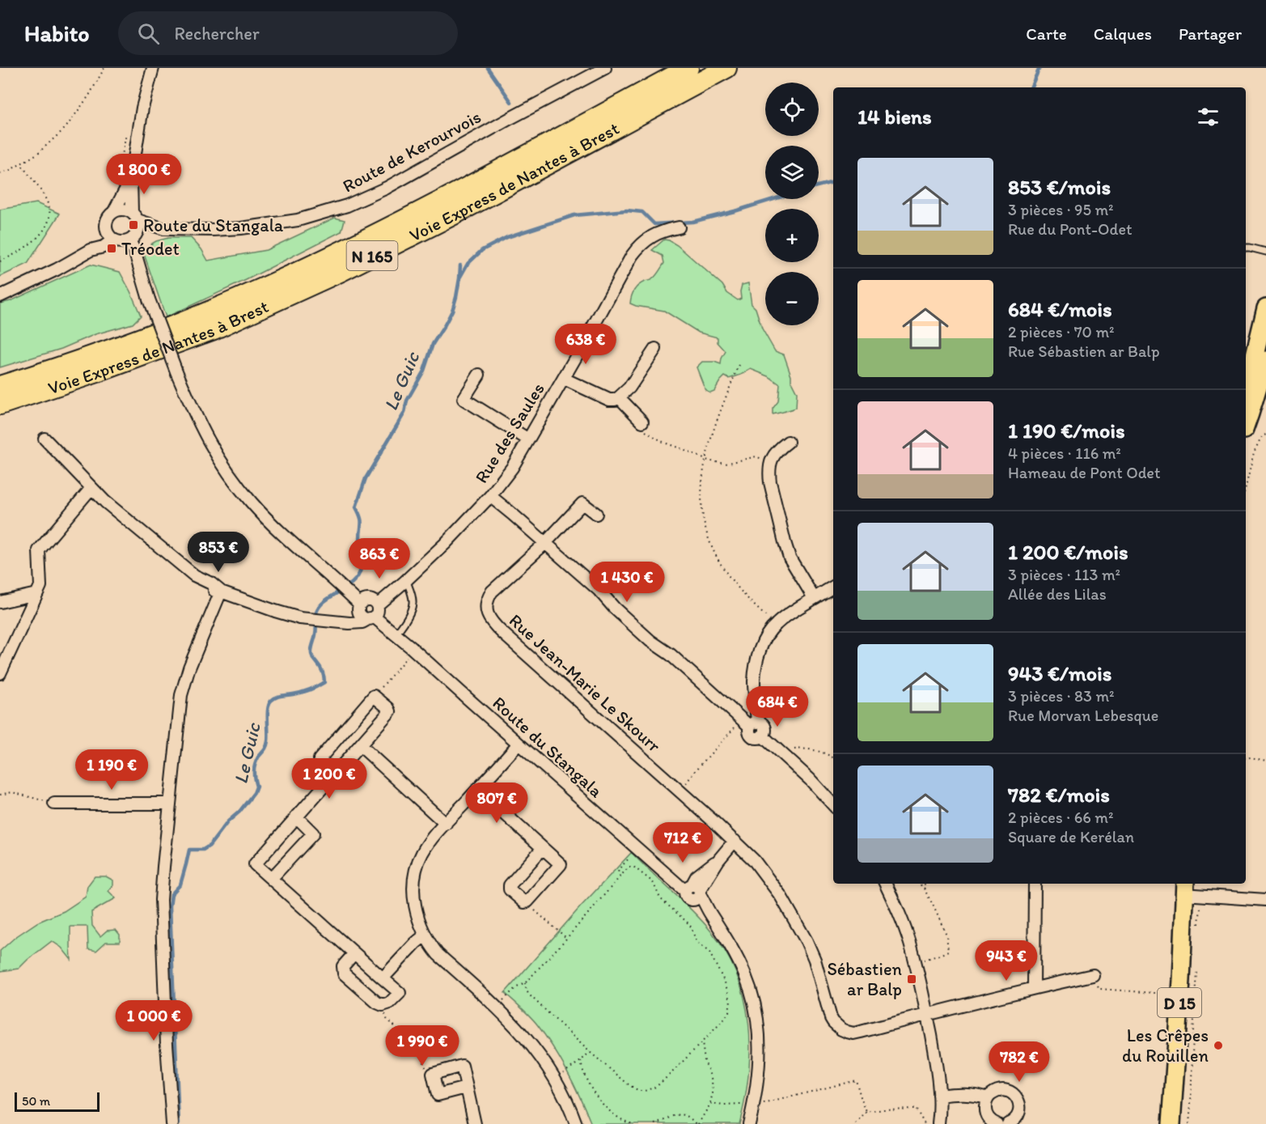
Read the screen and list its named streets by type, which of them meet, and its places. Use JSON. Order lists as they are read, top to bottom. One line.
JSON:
{"streets":{"highway":["Voie Express de Nantes à Brest","N 165"],"main road":["D 15"],"street":["Route de Kerourvois","Rue des Saules","Rue Jean-Marie Le Skourr","Route du Stangala"]},"crossings":[["Rue des Saules","Route du Stangala"]],"water":["Le Guic"],"places":{"transit":["Route du Stangala","Tréodet","Sébastien ar Balp"],"other":["Les Crêpes du Rouillen"]},"scale_bar":"50 m","page":{"header":"Habito","search":"Rechercher","nav":["Carte","Calques","Partager"],"map_buttons":["+","−"],"heading":"14 biens","list":[{"name":"853 €/mois","note":"3 pièces · 95 m² · Rue du Pont-Odet"},{"name":"684 €/mois","note":"2 pièces · 70 m² · Rue Sébastien ar Balp"},{"name":"1 190 €/mois","note":"4 pièces · 116 m² · Hameau de Pont Odet"},{"name":"1 200 €/mois","note":"3 pièces · 113 m² · Allée des Lilas"},{"name":"943 €/mois","note":"3 pièces · 83 m² · Rue Morvan Lebesque"},{"name":"782 €/mois","note":"2 pièces · 66 m² · Square de Kerélan"}],"price":["1 800 €","638 €","853 €","863 €","1 430 €","684 €","1 190 €","1 200 €","807 €","712 €","943 €","1 000 €","1 990 €","782 €"],"scale":"50 m"}}
